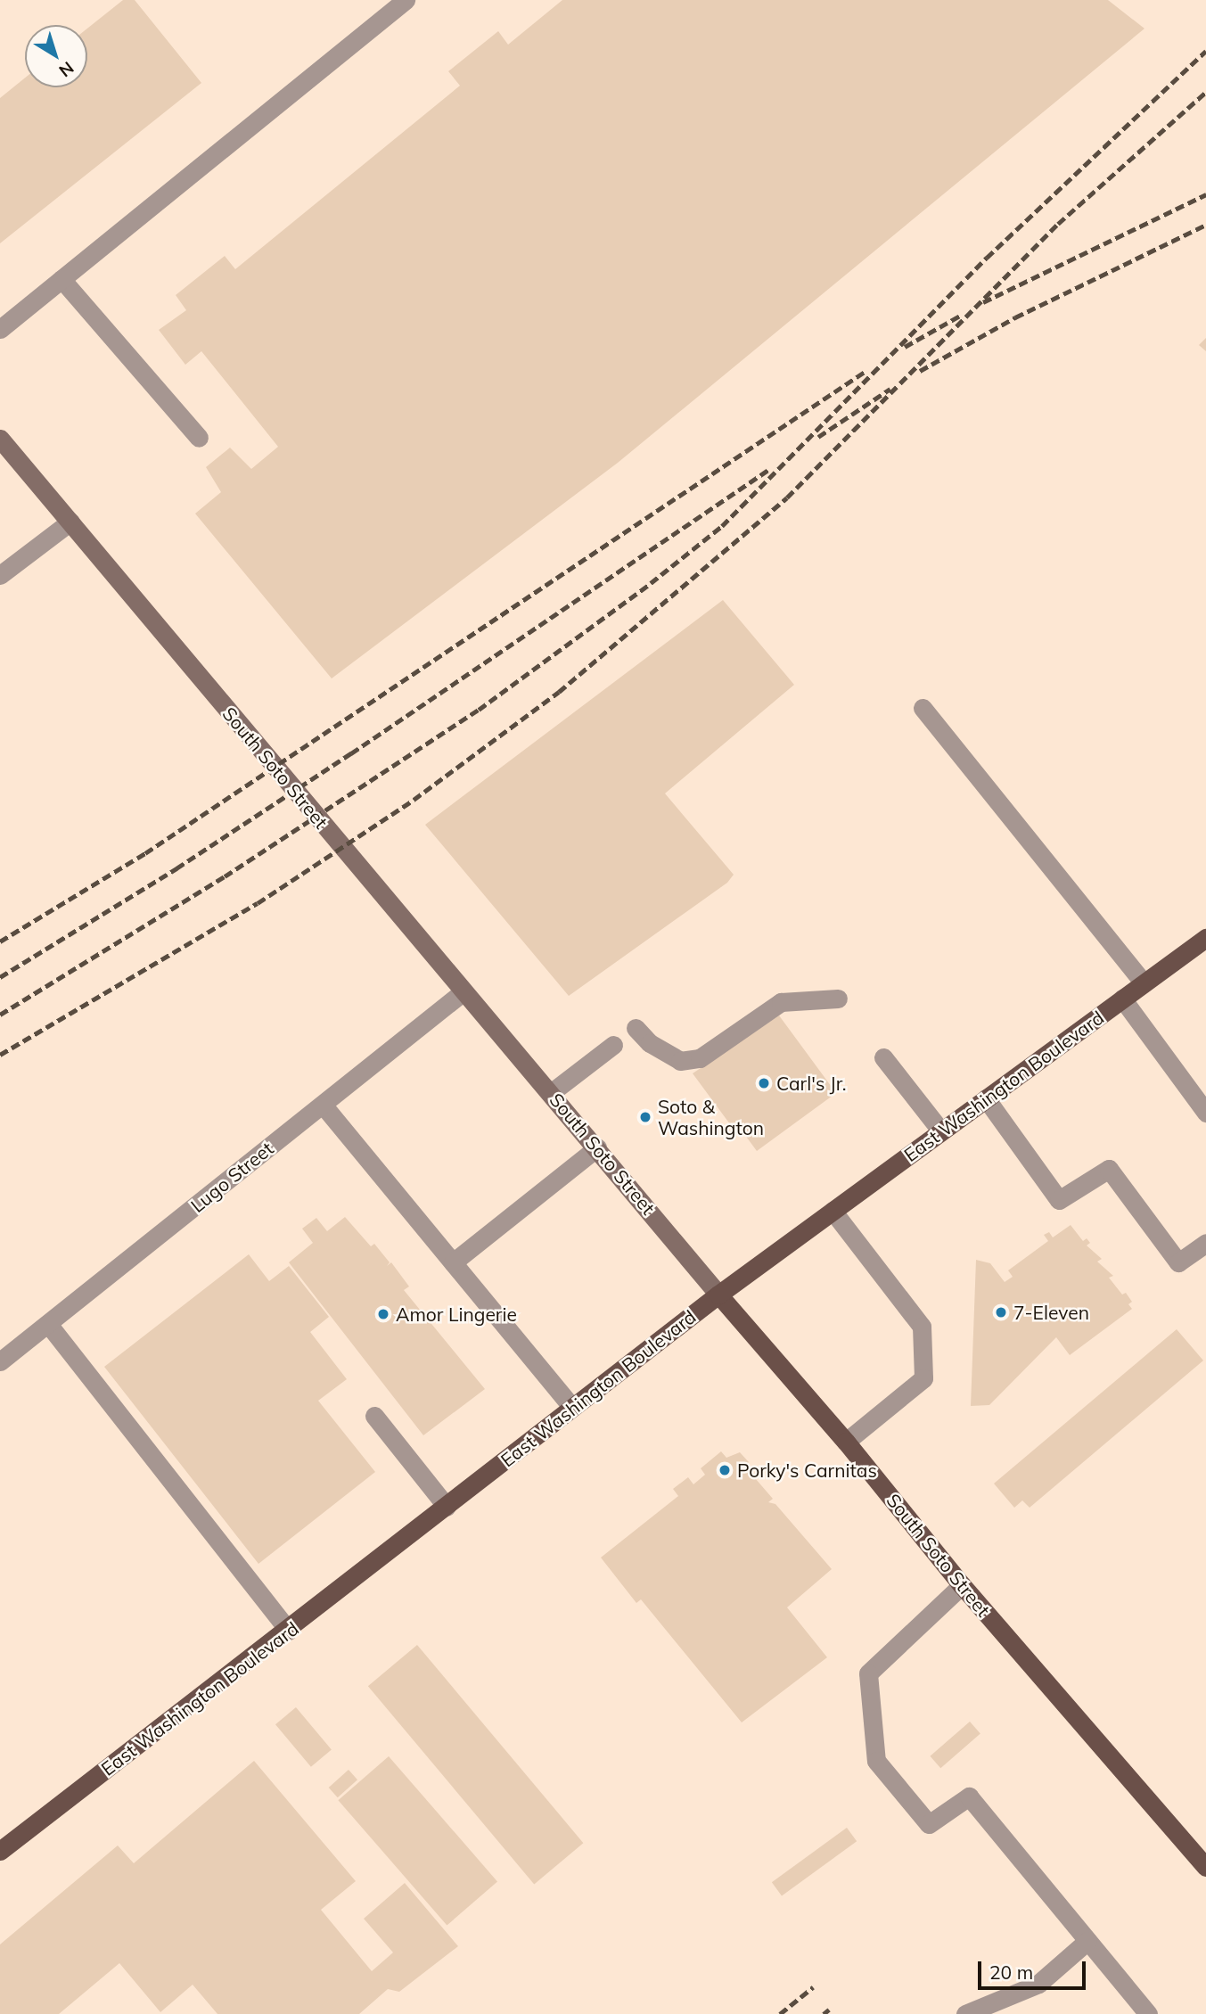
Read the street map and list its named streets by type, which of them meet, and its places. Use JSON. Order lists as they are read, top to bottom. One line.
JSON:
{"streets":{"main road":["South Soto Street","East Washington Boulevard"],"street":["Lugo Street"]},"crossings":[["South Soto Street","East Washington Boulevard"],["South Soto Street","Lugo Street"]],"places":["Carl's Jr.","Soto & Washington","7-Eleven","Amor Lingerie","Porky's Carnitas"],"scale_bar":"20 m","north":"bottom right"}
